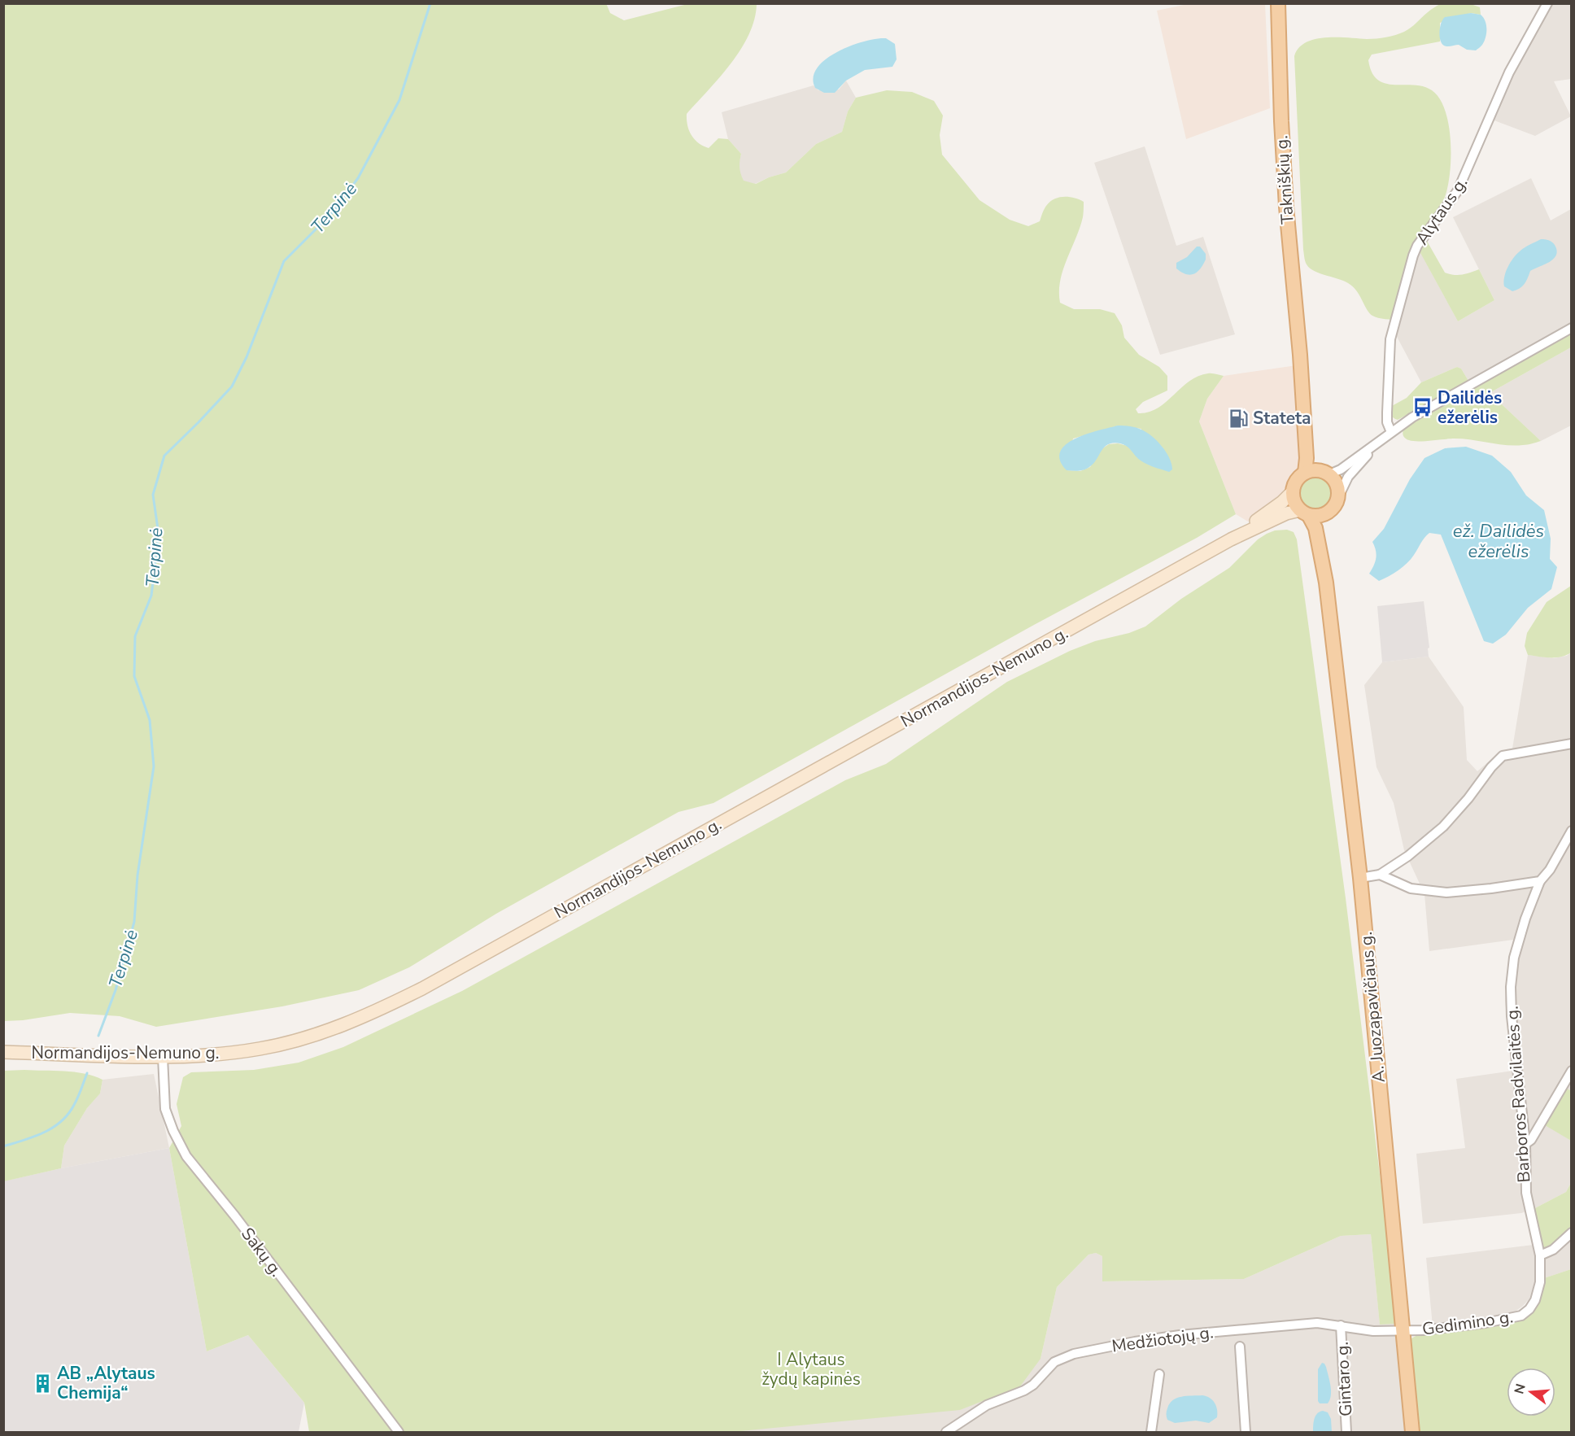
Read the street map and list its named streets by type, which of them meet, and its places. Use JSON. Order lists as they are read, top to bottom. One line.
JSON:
{"streets":{"main road":["Takniškių g.","Normandijos-Nemuno g.","A. Juozapavičiaus g."],"street":["Alytaus g.","Barboros Radvilaitės g.","Sakų g.","Gedimino g.","Medžiotojų g.","Gintaro g."]},"crossings":[["Normandijos-Nemuno g.","A. Juozapavičiaus g."],["Normandijos-Nemuno g.","Sakų g."],["A. Juozapavičiaus g.","Gedimino g."],["A. Juozapavičiaus g.","Medžiotojų g."],["Barboros Radvilaitės g.","Gedimino g."],["Gedimino g.","Medžiotojų g."],["Medžiotojų g.","Gintaro g."]],"water":["Terpinė","ež. Dailidės ežerėlis"],"parks":["I Alytaus žydų kapinės"],"places":{"bus stop":["Dailidės ežerėlis"],"fuel station":["Stateta"],"building":["AB „Alytaus Chemija“"]},"north":"left"}
